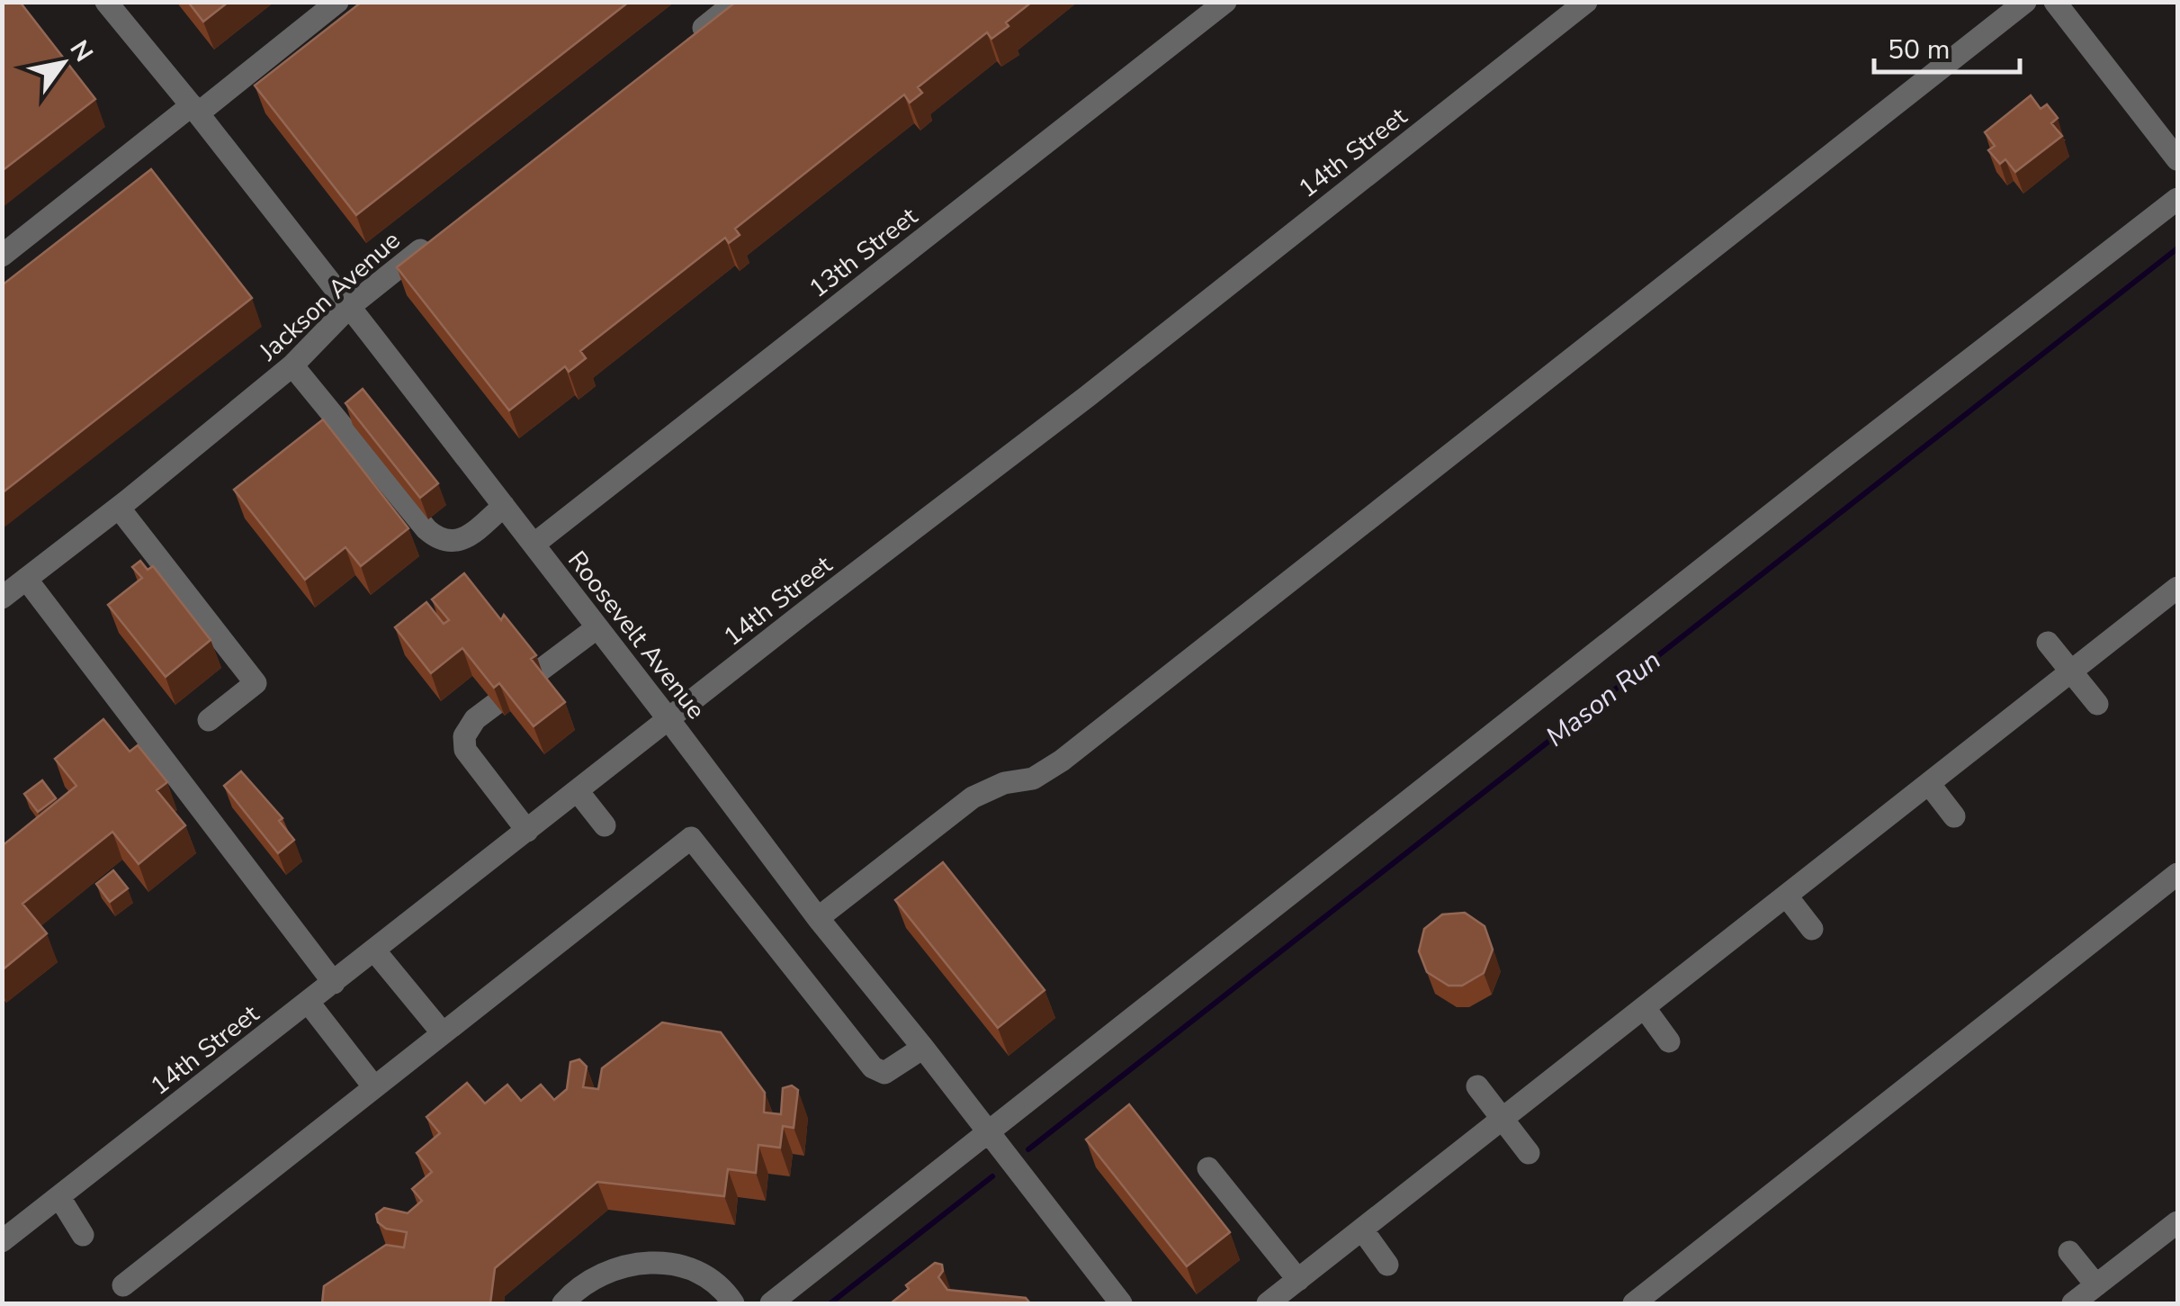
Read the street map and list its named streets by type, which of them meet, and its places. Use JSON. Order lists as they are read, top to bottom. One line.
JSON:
{"streets":{"street":["14th Street","13th Street","Jackson Avenue","Roosevelt Avenue"]},"crossings":[["14th Street","Roosevelt Avenue"],["13th Street","Roosevelt Avenue"],["Jackson Avenue","Roosevelt Avenue"]],"water":["Mason Run"],"scale_bar":"50 m","north":"top right"}
